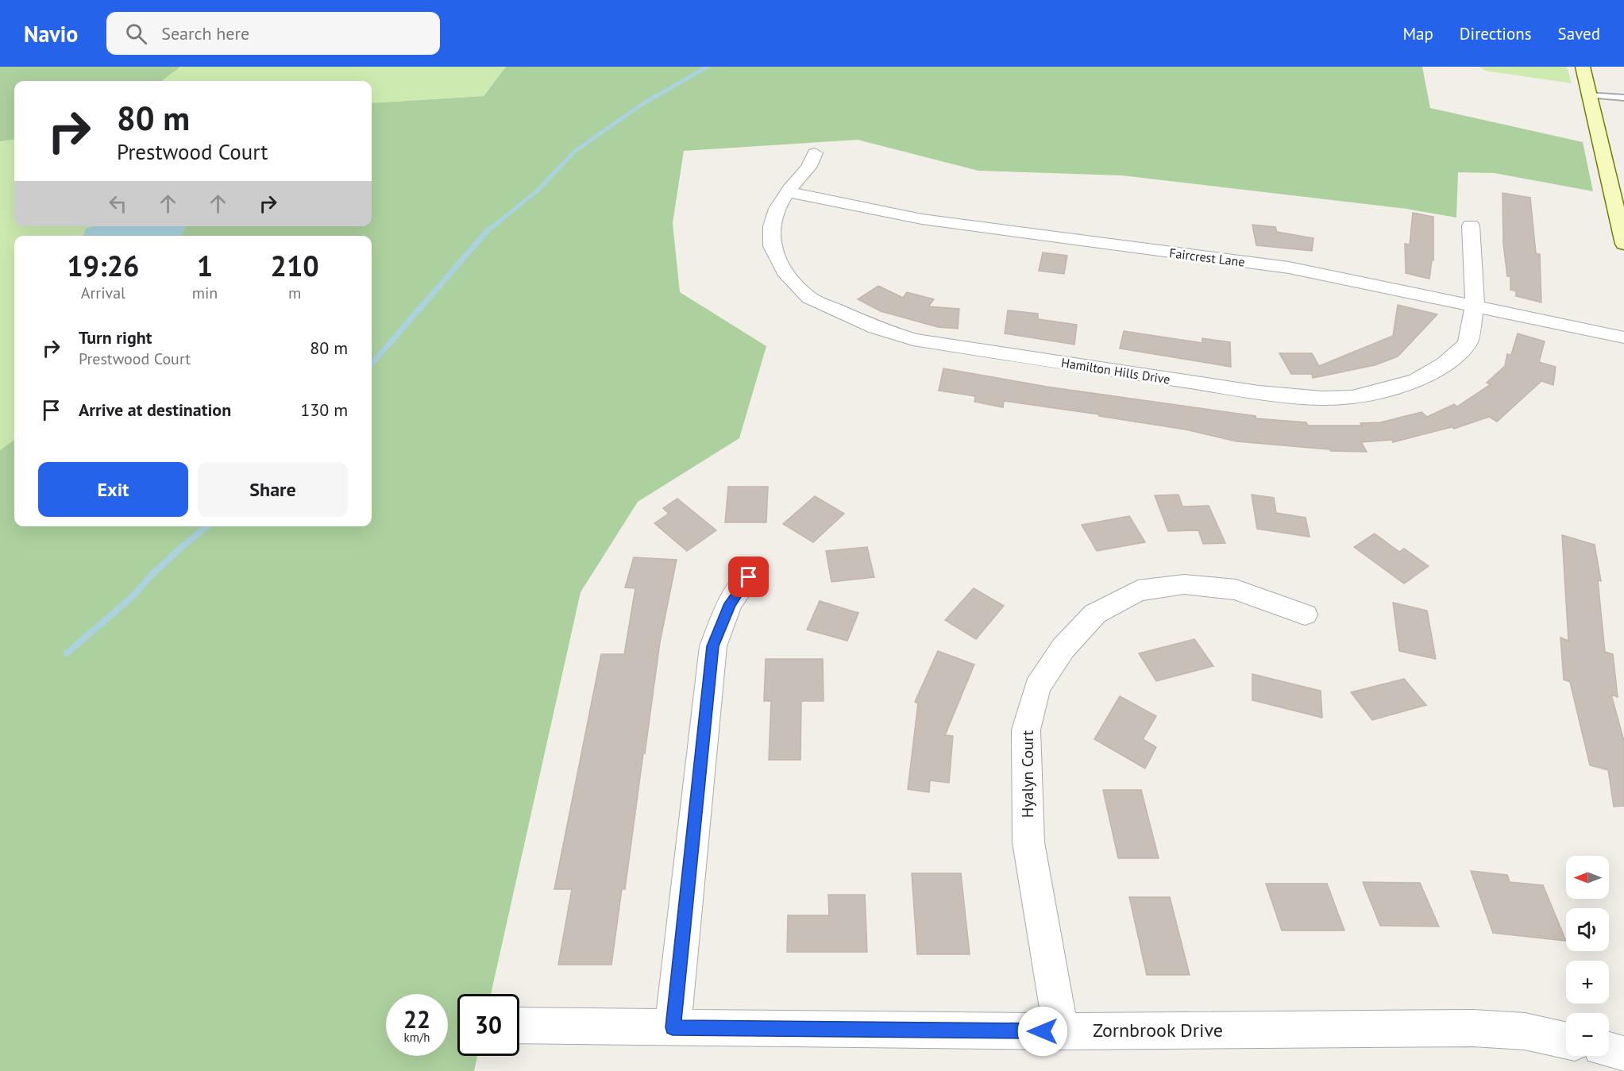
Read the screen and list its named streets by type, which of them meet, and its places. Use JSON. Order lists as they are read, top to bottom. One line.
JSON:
{"streets":{"street":["Faircrest Lane","Hamilton Hills Drive","Hyalyn Court","Zornbrook Drive"]},"crossings":[["Faircrest Lane","Hamilton Hills Drive"],["Hyalyn Court","Zornbrook Drive"]],"north":"left","page":{"header":"Navio","search":"Search here","nav":["Map","Directions","Saved"],"turn":["80 m","Prestwood Court"],"eta":["19:26","Arrival","1","min","210","m"],"list":[{"name":"Turn right","note":"Prestwood Court","value":"80 m"},{"name":"Arrive at destination","value":"130 m"}],"buttons":["Exit","Share"],"map_buttons":["+","−"],"speed":"22 km/h","limit":"30"}}
